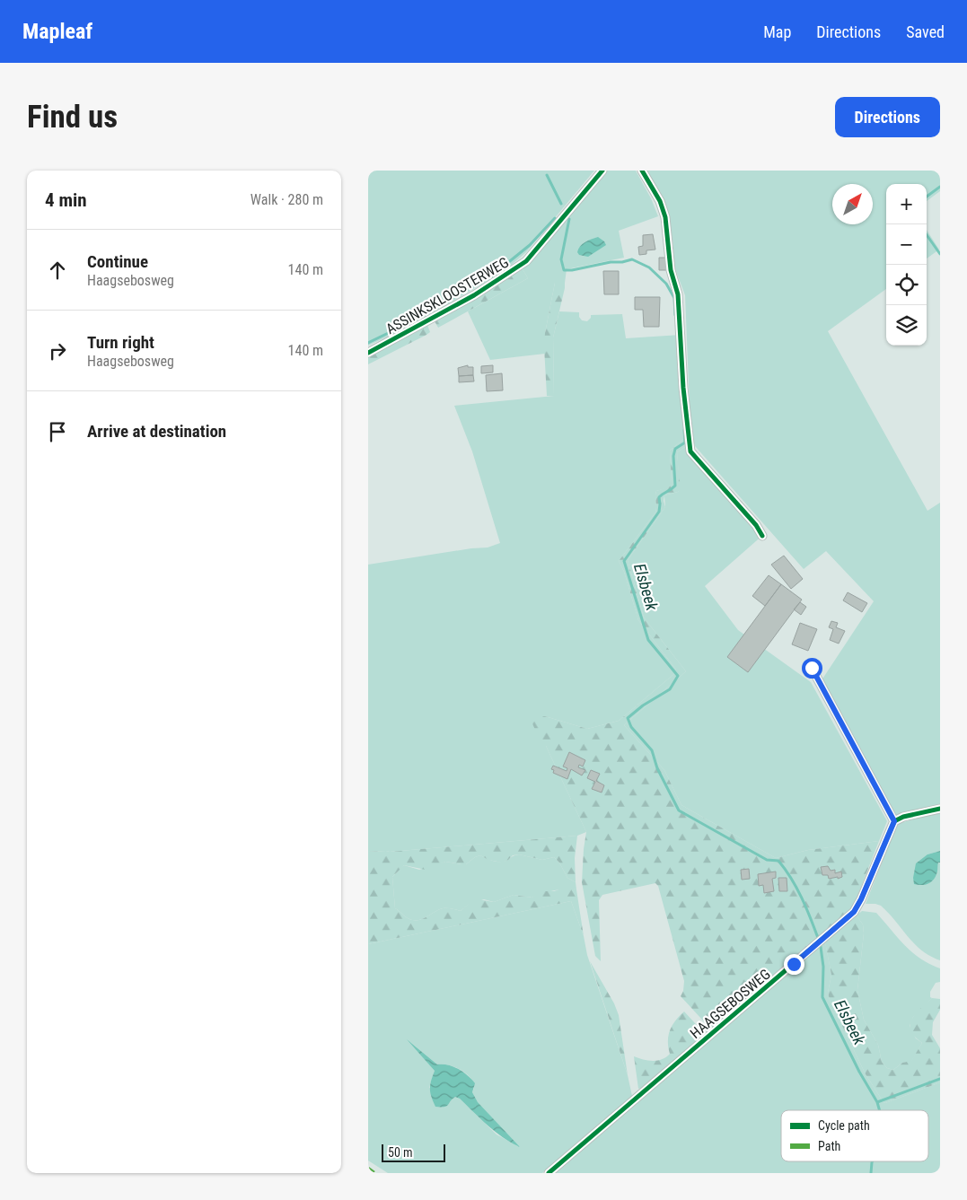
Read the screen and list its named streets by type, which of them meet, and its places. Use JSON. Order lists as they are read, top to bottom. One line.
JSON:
{"streets":{"street":["ASSINKSKLOOSTERWEG","HAAGSEBOSWEG"]},"water":["Elsbeek"],"legend":["Cycle path","Path"],"scale_bar":"50 m","north":"top right","page":{"header":"Mapleaf","nav":["Map","Directions","Saved"],"buttons":"Directions","title":"Find us","heading":["4 min","Walk · 280 m"],"map_buttons":["+","−"],"list":[["Continue","Haagsebosweg","140 m"],["Turn right","Haagsebosweg","140 m"],"Arrive at destination"],"scale":"50 m"}}
